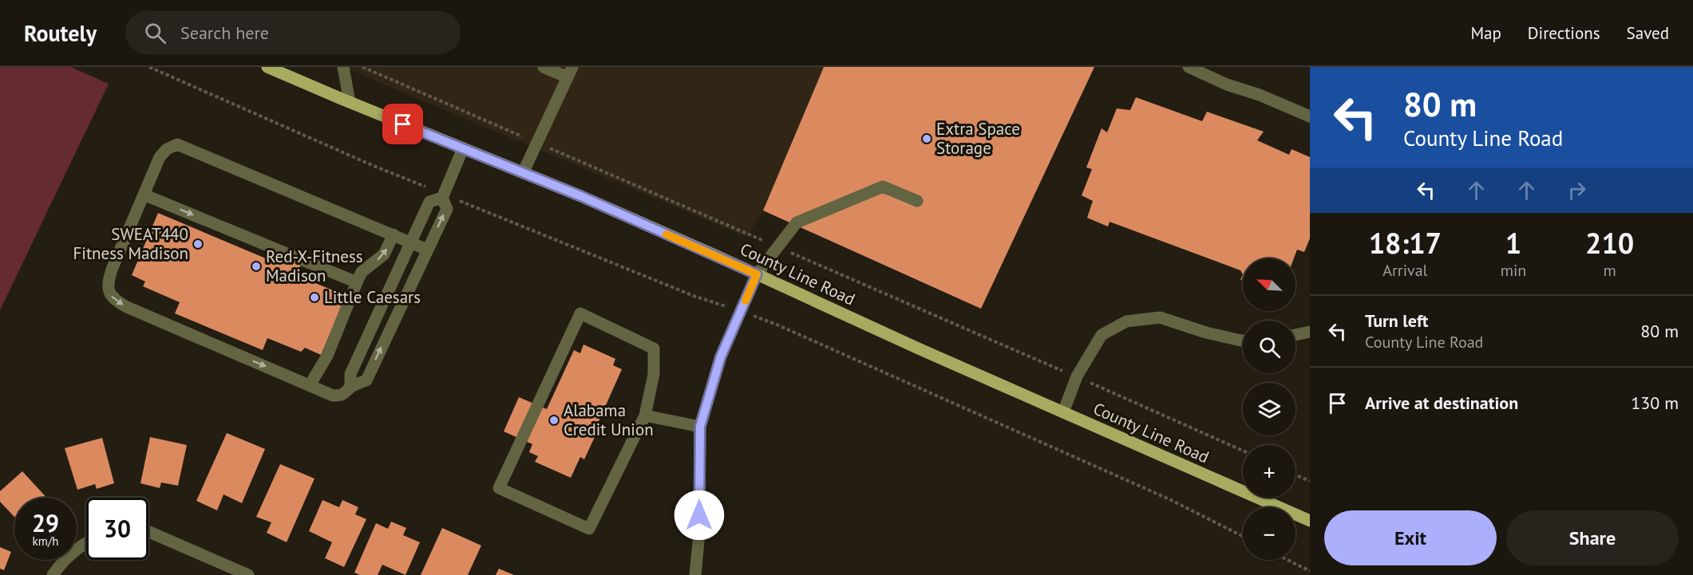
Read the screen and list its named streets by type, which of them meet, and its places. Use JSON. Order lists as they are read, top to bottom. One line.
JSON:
{"streets":{"main road":["County Line Road"]},"places":["Extra Space Storage","SWEAT440 Fitness Madison","Red-X-Fitness Madison","Little Caesars","Alabama Credit Union"],"north":"top left","page":{"header":"Routely","search":"Search here","nav":["Map","Directions","Saved"],"turn":["80 m","County Line Road"],"eta":["18:17","Arrival","1","min","210","m"],"map_buttons":["+","−"],"list":[{"name":"Turn left","note":"County Line Road","value":"80 m"},{"name":"Arrive at destination","value":"130 m"}],"speed":"29 km/h","limit":"30","buttons":["Exit","Share"]}}
